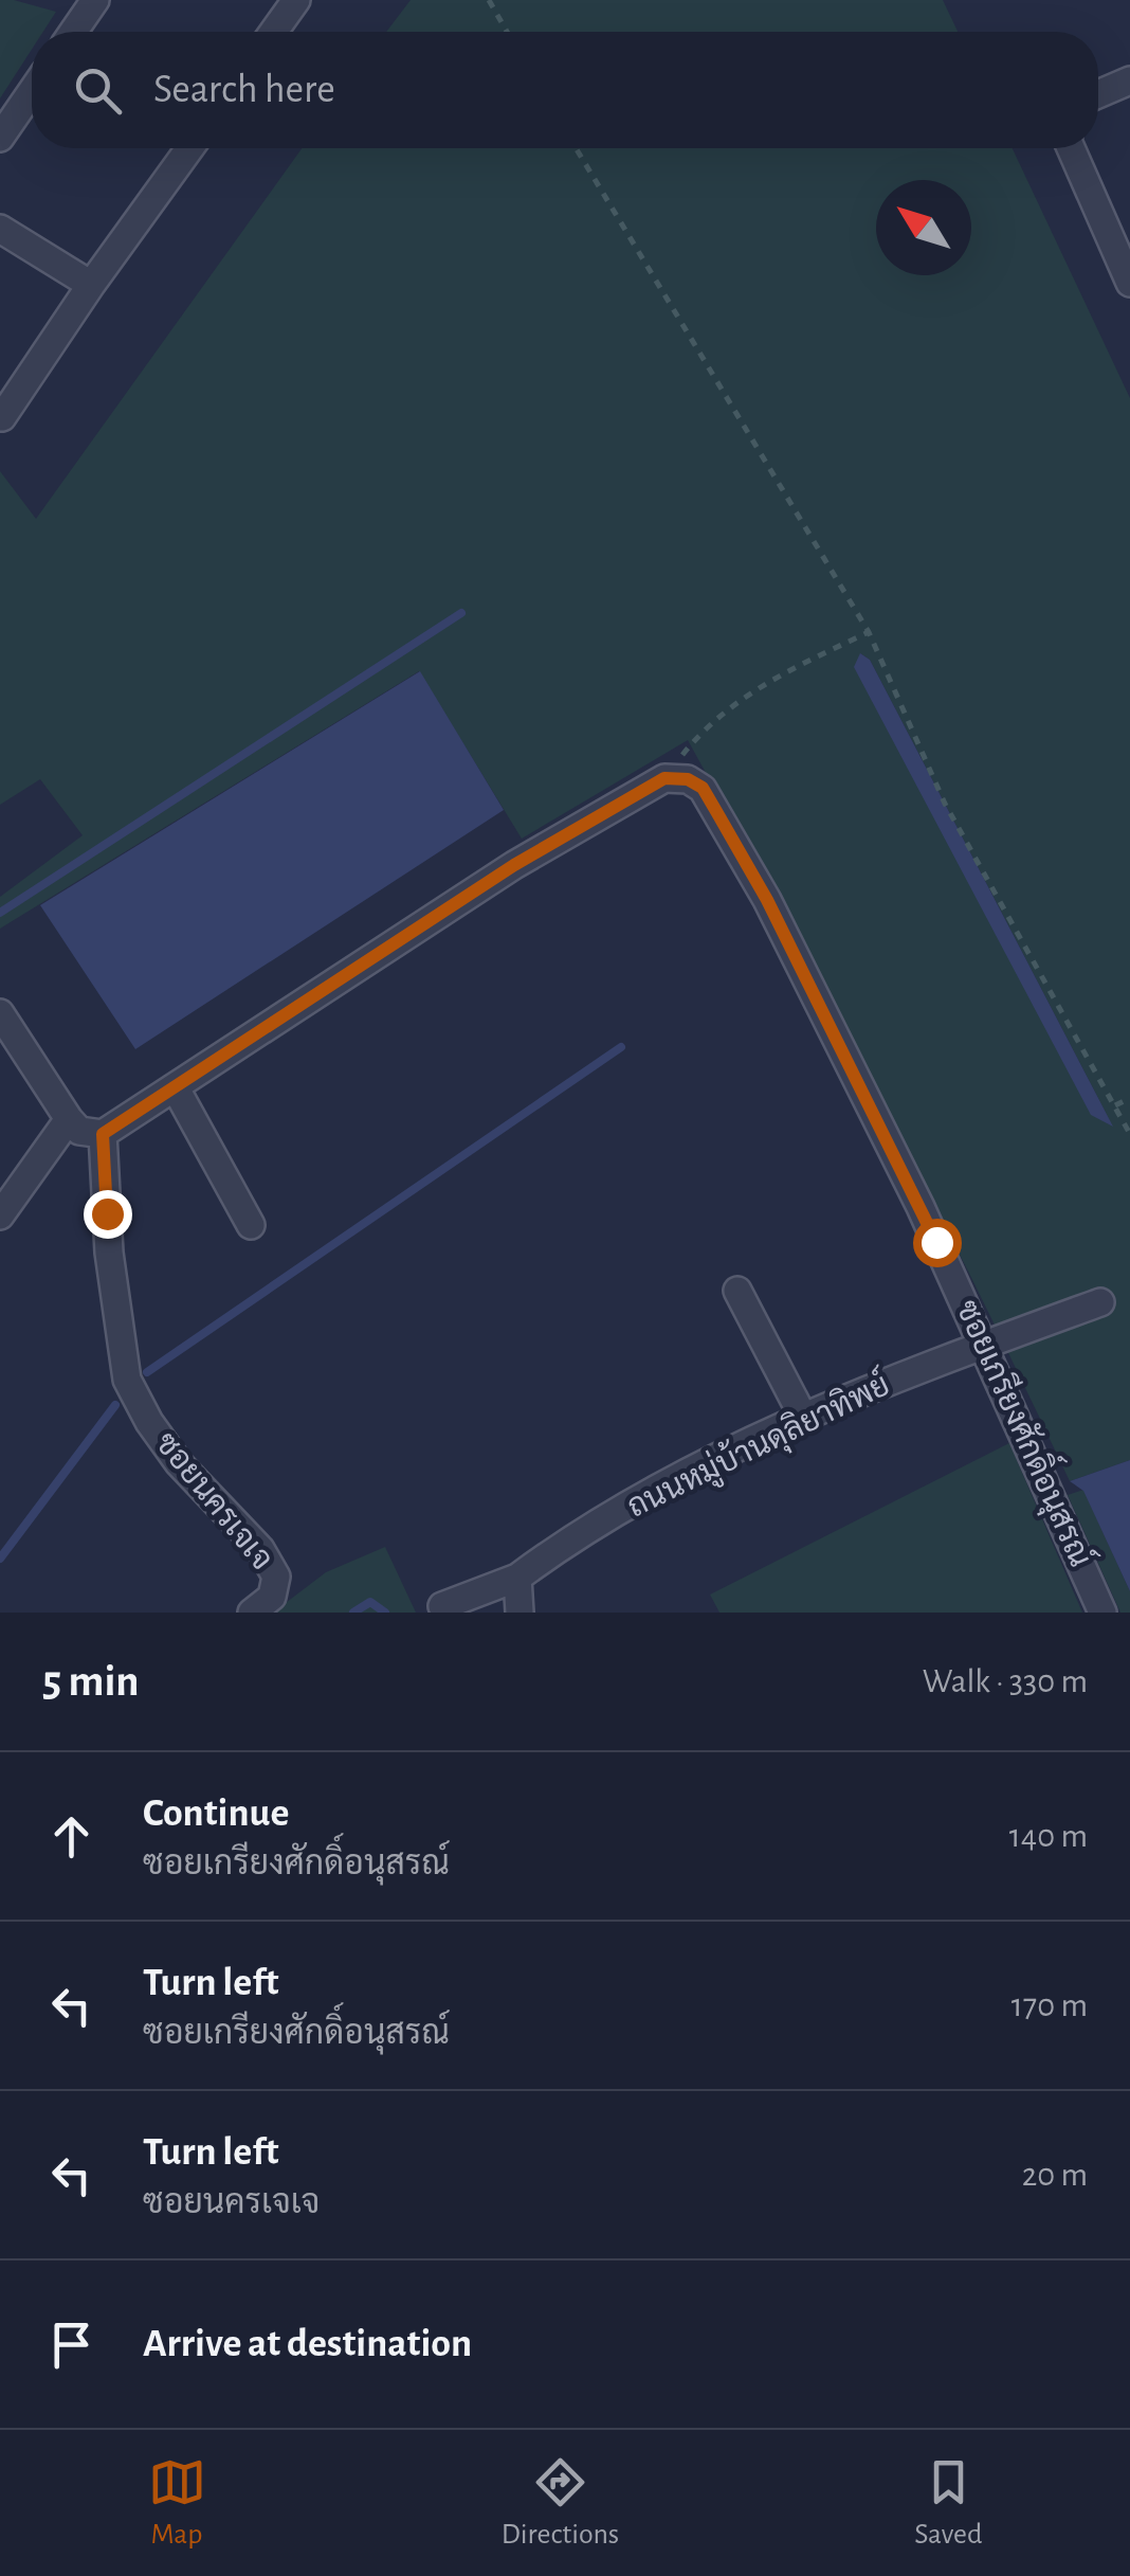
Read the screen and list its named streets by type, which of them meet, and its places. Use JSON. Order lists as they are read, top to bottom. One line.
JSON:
{"streets":{"street":["ซอยเกรียงศักดิ์อนุสรณ์","ถนนหมู่บ้านดุลิยาทิพย์","ซอยนครเจเจ"]},"crossings":[["ซอยเกรียงศักดิ์อนุสรณ์","ถนนหมู่บ้านดุลิยาทิพย์"]],"north":"top left","page":{"search":"Search here","heading":["5 min","Walk · 330 m"],"list":[["Continue","ซอยเกรียงศักดิ์อนุสรณ์","140 m"],["Turn left","ซอยเกรียงศักดิ์อนุสรณ์","170 m"],["Turn left","ซอยนครเจเจ","20 m"],"Arrive at destination"],"nav":["Map","Directions","Saved"]}}
